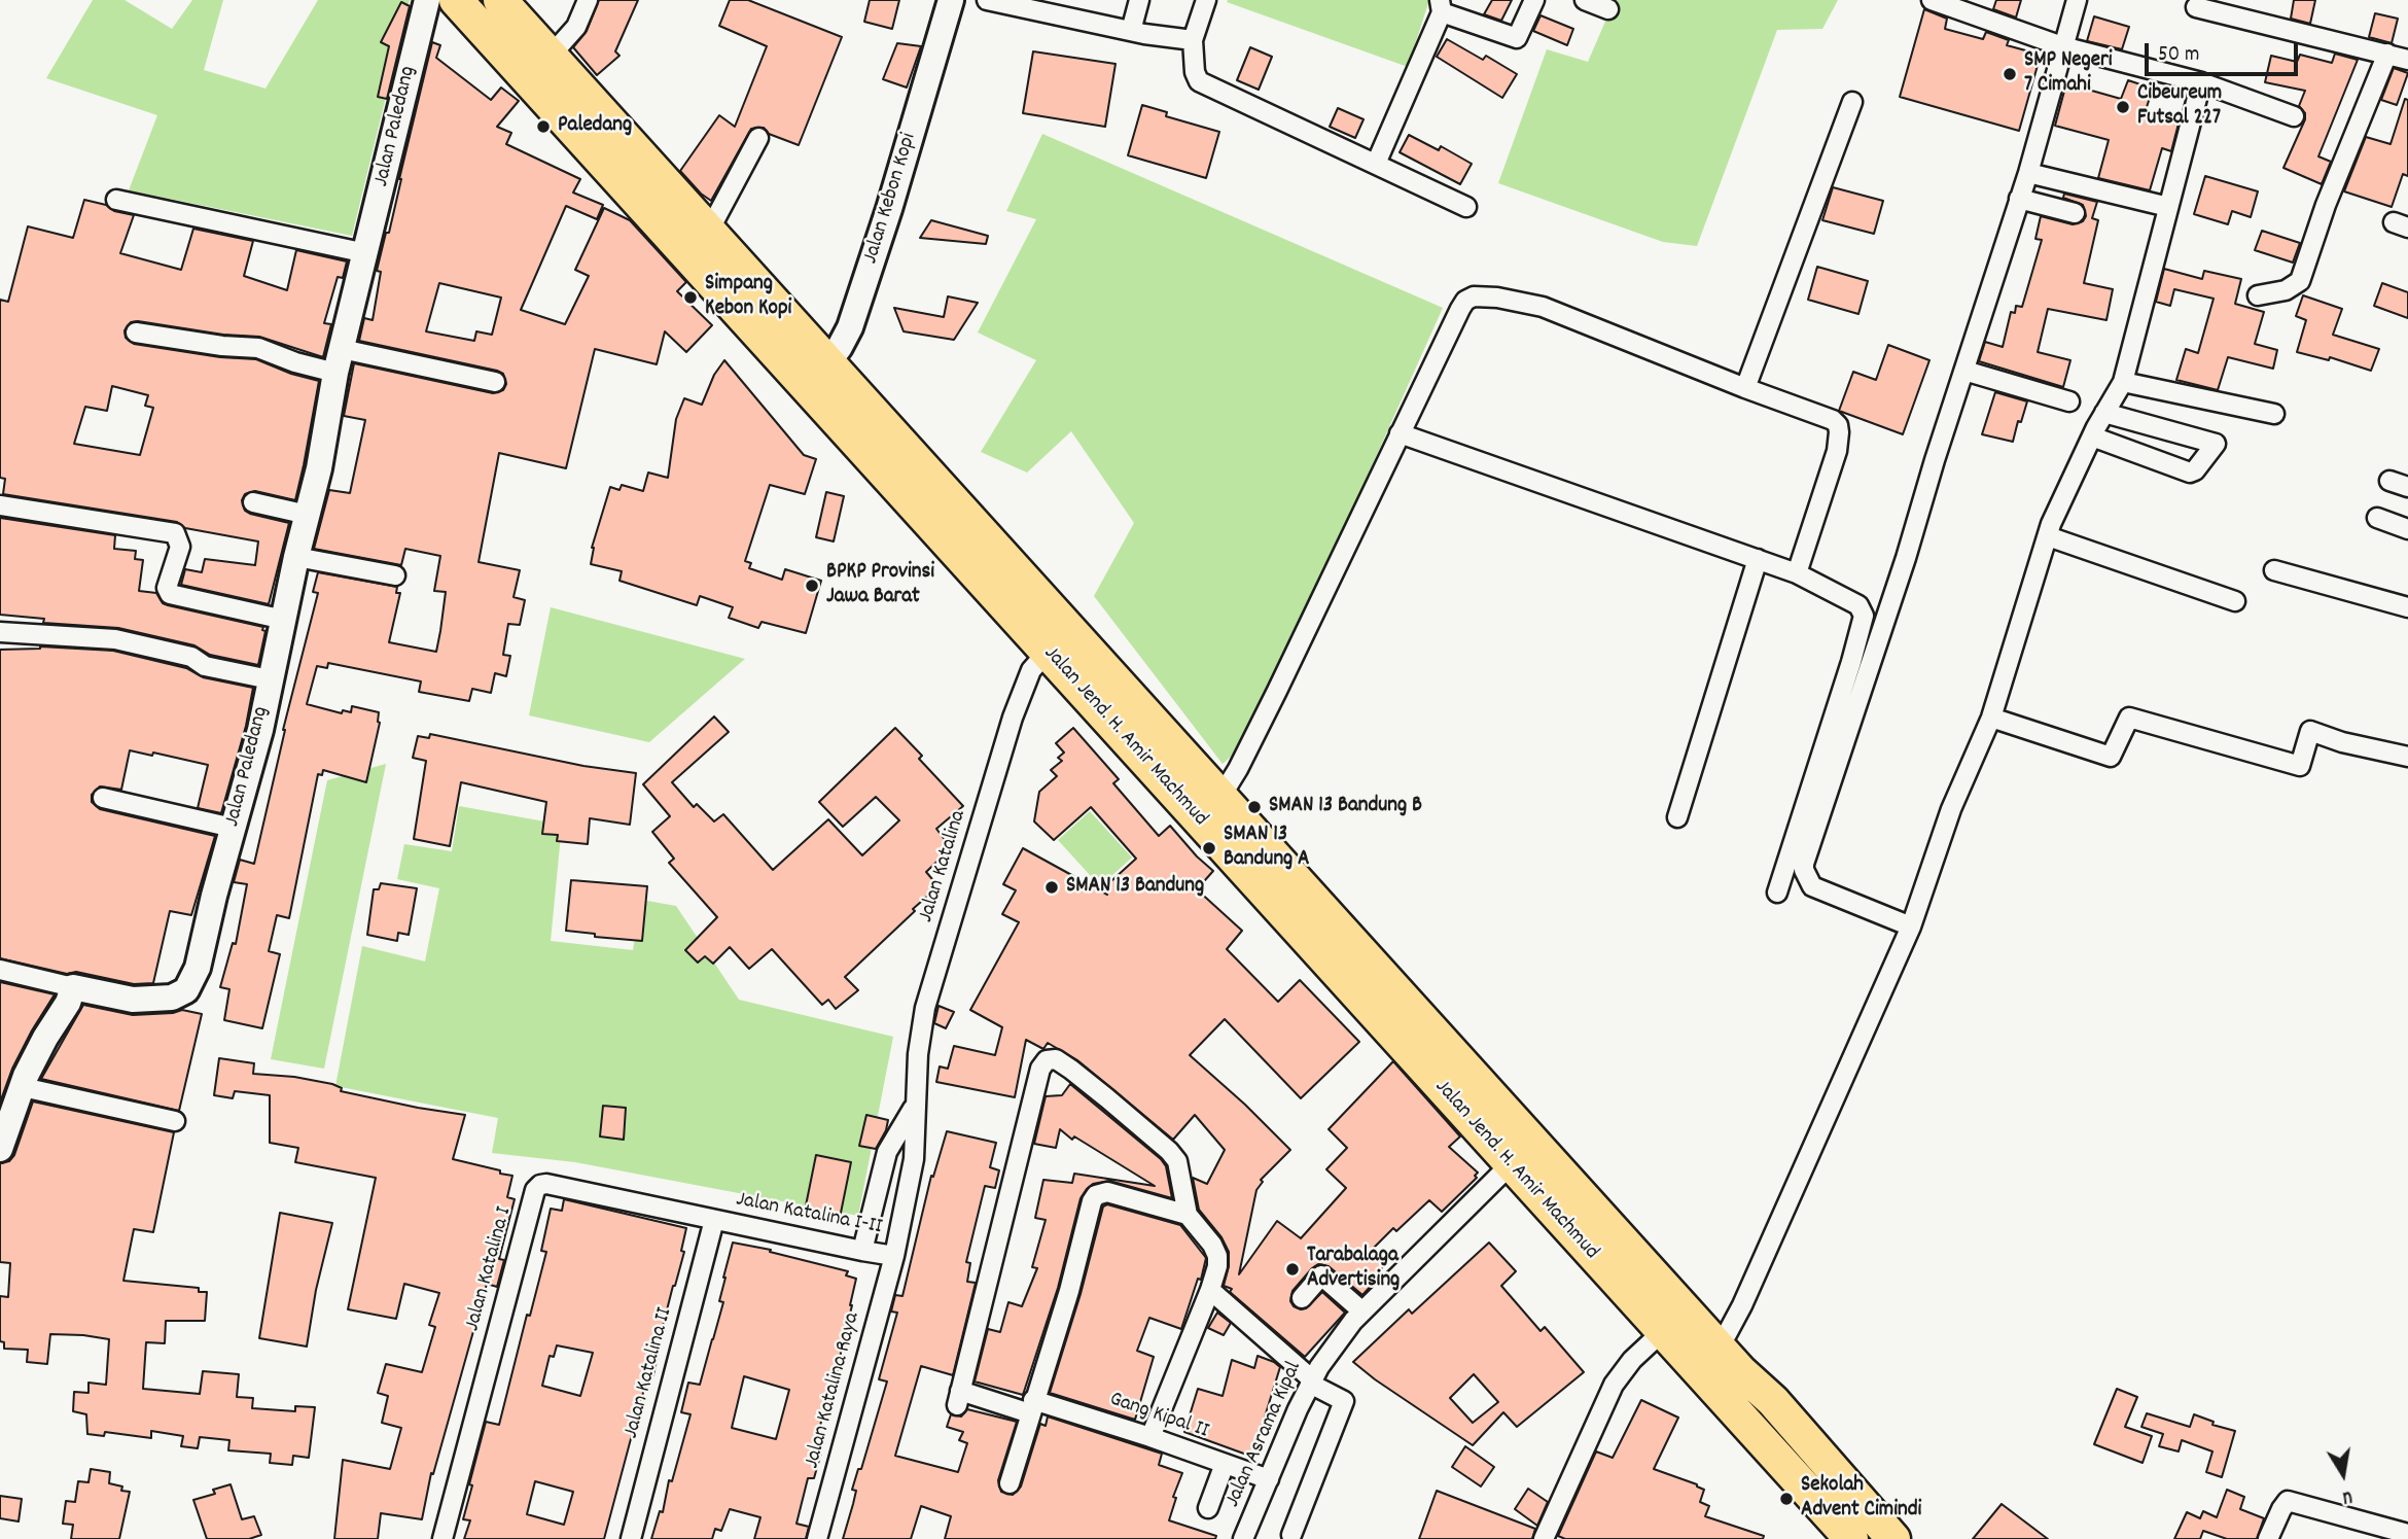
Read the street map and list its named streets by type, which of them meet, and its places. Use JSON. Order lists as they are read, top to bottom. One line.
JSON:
{"streets":{"highway":["Jalan Jend. H. Amir Machmud"],"street":["Jalan Paledang","Jalan Kebon Kopi","Jalan Katalina","Jalan Katalina I-II","Jalan Katalina I","Jalan Katalina II","Jalan Katalina Raya","Gang Kipal II","Jalan Asrama Kipal"]},"crossings":[["Jalan Kebon Kopi","Jalan Jend. H. Amir Machmud"],["Jalan Jend. H. Amir Machmud","Jalan Katalina"],["Jalan Jend. H. Amir Machmud","Jalan Asrama Kipal"],["Jalan Katalina","Jalan Katalina I-II"],["Jalan Katalina","Jalan Katalina Raya"],["Jalan Katalina I-II","Jalan Katalina I"],["Jalan Katalina I-II","Jalan Katalina II"],["Jalan Katalina I-II","Jalan Katalina Raya"],["Jalan Katalina I","Jalan Katalina II"],["Gang Kipal II","Jalan Asrama Kipal"]],"places":["SMP Negeri 7 Cimahi","Cibeureum Futsal 227","Paledang","Simpang Kebon Kopi","BPKP Provinsi Jawa Barat","SMAN 13 Bandung B","SMAN 13 Bandung A","SMAN 13 Bandung","Tarabalaga Advertising","Sekolah Advent Cimindi"],"scale_bar":"50 m","north":"bottom"}
